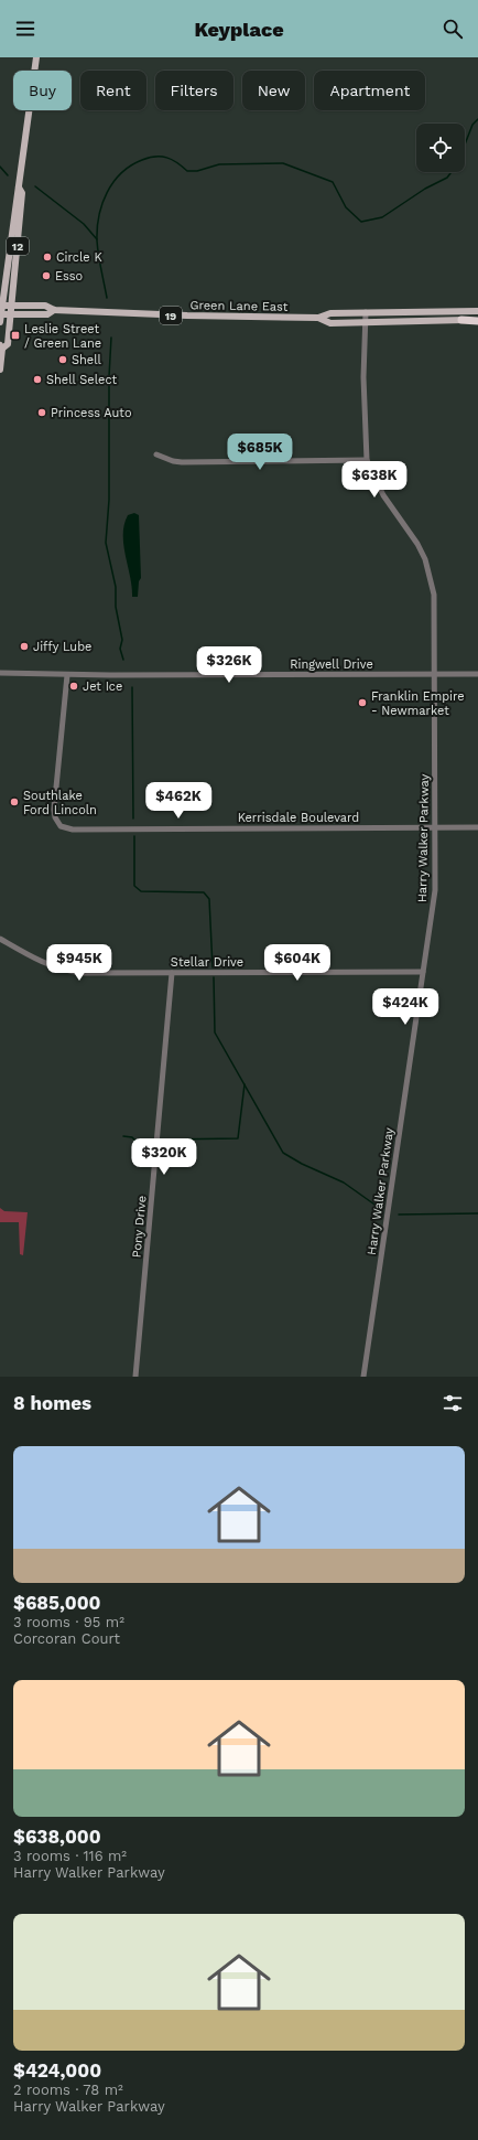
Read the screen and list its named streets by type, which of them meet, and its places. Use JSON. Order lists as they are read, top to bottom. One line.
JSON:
{"streets":{"main road":["12","Green Lane East","19"],"street":["Ringwell Drive","Kerrisdale Boulevard","Harry Walker Parkway","Stellar Drive","Pony Drive"]},"crossings":[["12","Green Lane East"],["Green Lane East","Harry Walker Parkway"],["Ringwell Drive","Kerrisdale Boulevard"],["Ringwell Drive","Harry Walker Parkway"],["Kerrisdale Boulevard","Harry Walker Parkway"],["Harry Walker Parkway","Stellar Drive"],["Stellar Drive","Pony Drive"]],"places":{"other":["Circle K","Esso","Shell","Shell Select","Princess Auto","Jiffy Lube","Jet Ice","Franklin Empire - Newmarket","Southlake Ford Lincoln"],"transit":["Leslie Street / Green Lane"]},"page":{"header":"Keyplace","chip":["Buy","Rent","Filters","New","Apartment"],"price":["$685K","$638K","$326K","$462K","$945K","$604K","$424K","$320K"],"heading":"8 homes","list":[{"name":"$685,000","note":"3 rooms · 95 m² · Corcoran Court"},{"name":"$638,000","note":"3 rooms · 116 m² · Harry Walker Parkway"},{"name":"$424,000","note":"2 rooms · 78 m² · Harry Walker Parkway"}]}}
